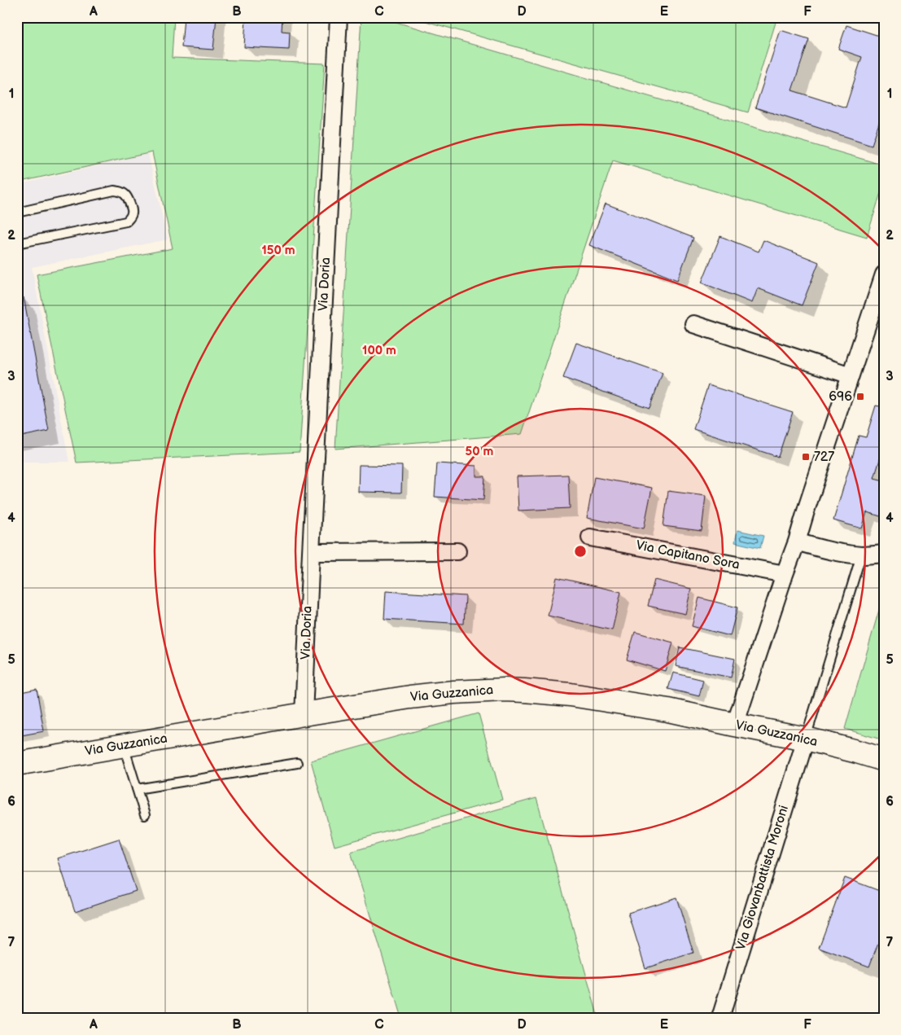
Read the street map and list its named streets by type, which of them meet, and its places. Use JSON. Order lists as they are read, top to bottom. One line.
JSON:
{"streets":{"street":["Via Doria","Via Capitano Sora","Via Guzzanica","Via Giovanbattista Moroni"]},"crossings":[["Via Doria","Via Guzzanica"],["Via Guzzanica","Via Giovanbattista Moroni"]],"places":{"transit":["696","727"]},"grid":{"columns":["A","B","C","D","E","F"],"rows":["1","2","3","4","5","6","7"]},"rings":["150 m","100 m","50 m"]}
